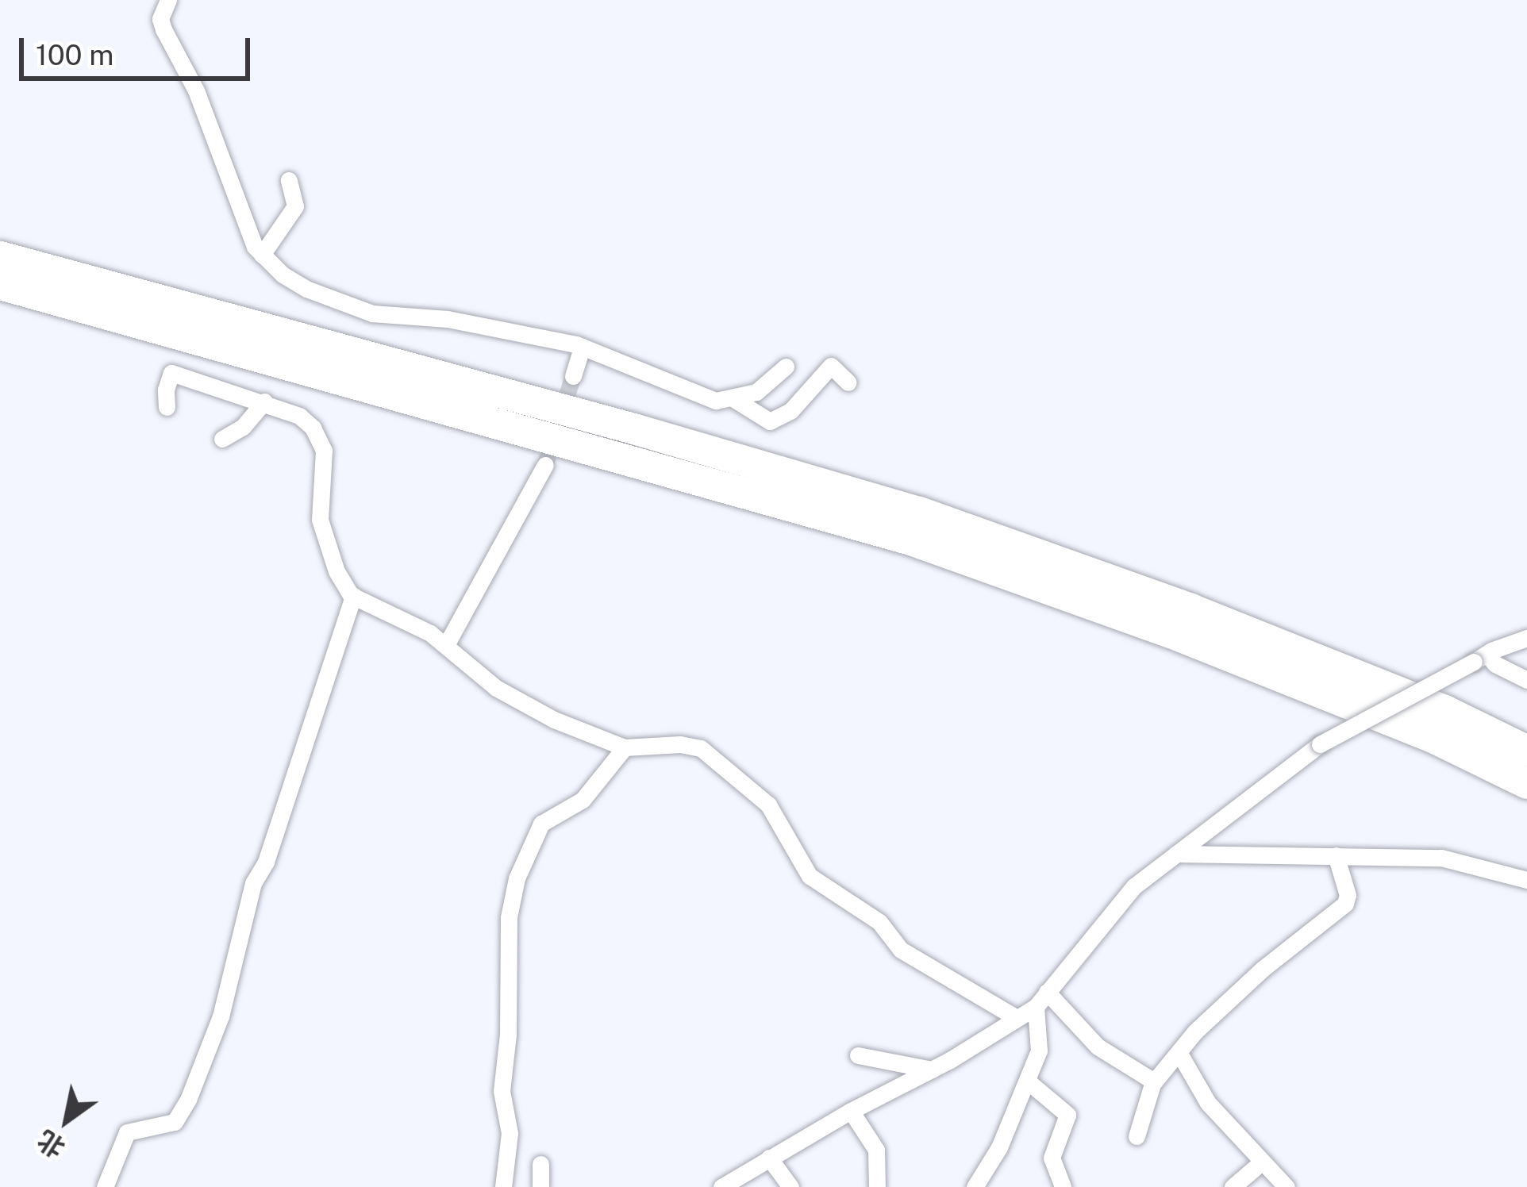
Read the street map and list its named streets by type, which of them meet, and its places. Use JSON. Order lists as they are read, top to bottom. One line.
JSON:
{"scale_bar":"100 m","north":"bottom left"}
